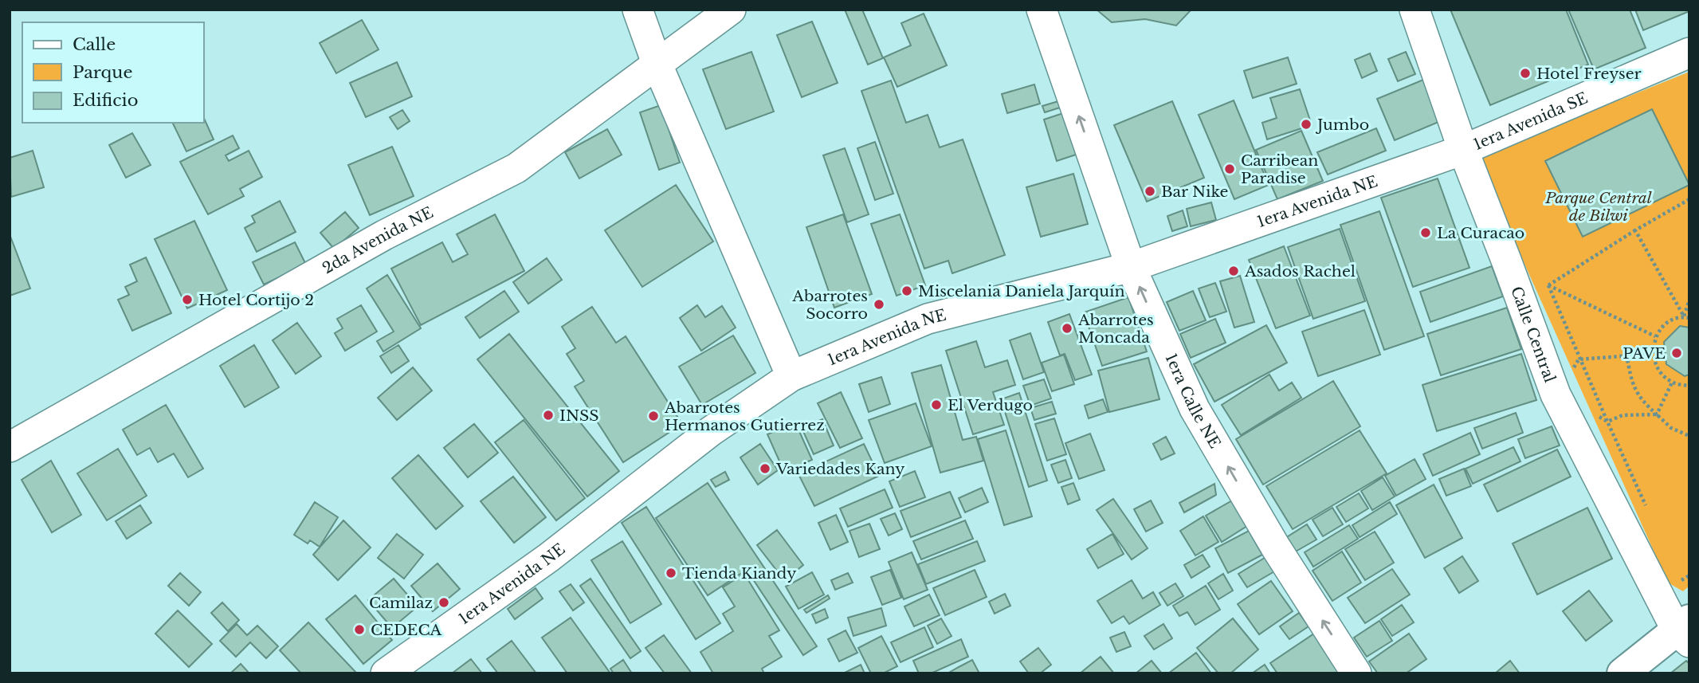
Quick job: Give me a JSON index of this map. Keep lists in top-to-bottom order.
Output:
{
  "streets": {
    "street": [
      "1era Avenida SE",
      "1era Avenida NE",
      "2da Avenida NE",
      "Calle Central",
      "1era Calle NE"
    ]
  },
  "crossings": [
    ["1era Avenida SE", "1era Avenida NE"],
    ["1era Avenida SE", "Calle Central"],
    ["1era Avenida NE", "Calle Central"],
    ["1era Avenida NE", "1era Calle NE"]
  ],
  "one_way": ["1era Calle NE"],
  "parks": ["Parque Central de Bilwi"],
  "places": [
    "Hotel Freyser",
    "Jumbo",
    "Carribean Paradise",
    "Bar Nike",
    "La Curacao",
    "Asados Rachel",
    "Miscelania Daniela Jarquín",
    "Hotel Cortijo 2",
    "Abarrotes Socorro",
    "Abarrotes Moncada",
    "PAVE",
    "El Verdugo",
    "INSS",
    "Abarrotes Hermanos Gutierrez",
    "Variedades Kany",
    "Tienda Kiandy",
    "Camilaz",
    "CEDECA"
  ],
  "legend": ["Calle", "Parque", "Edificio"]
}
